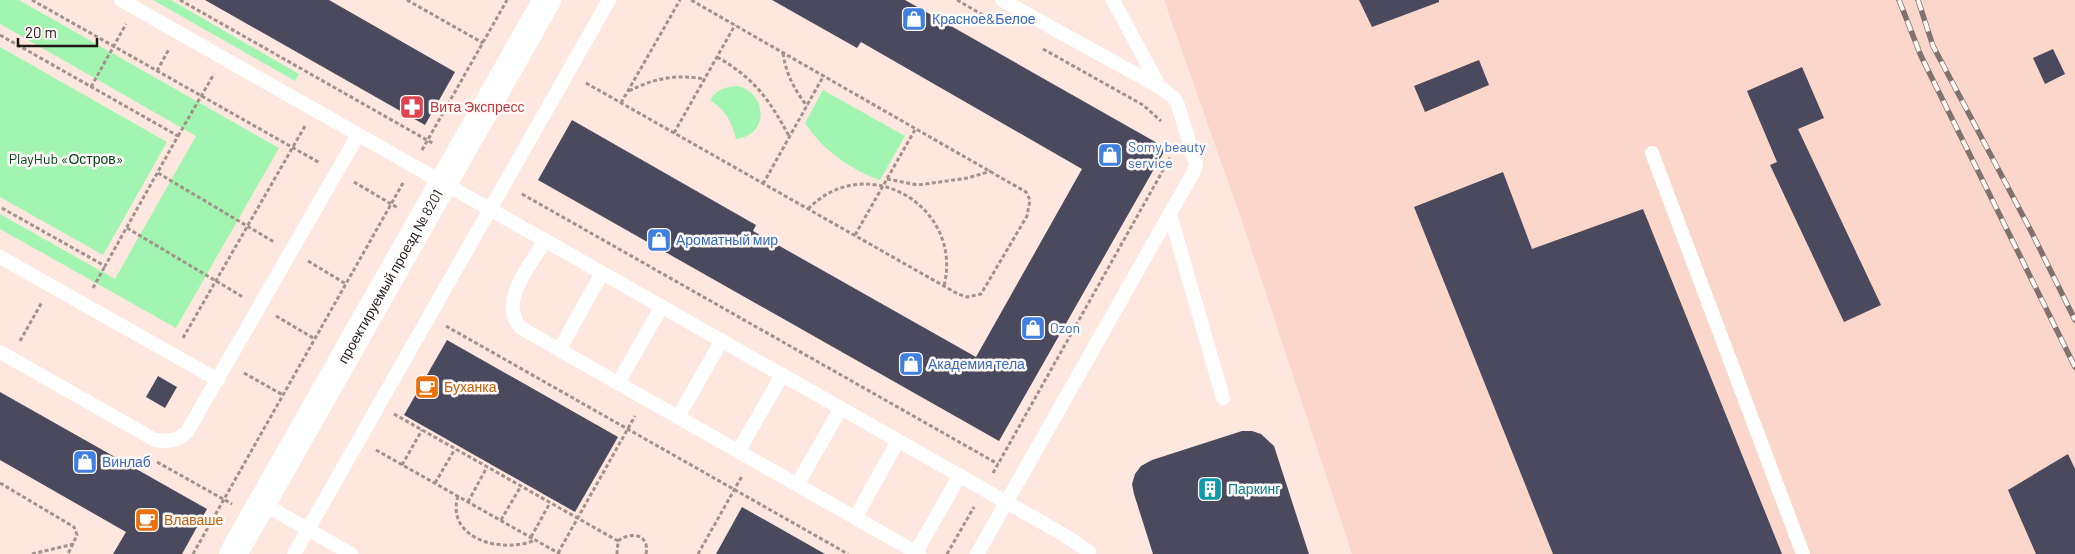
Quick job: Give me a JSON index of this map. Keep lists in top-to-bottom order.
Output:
{
  "streets": {
    "street": ["проектируемый проезд № 8201"]
  },
  "parks": ["PlayHub «Остров»"],
  "places": {
    "shop": [
      "Красное&Белое",
      "Somy beauty service",
      "Ароматный мир",
      "Ozon",
      "Академия тела",
      "Винлаб"
    ],
    "pharmacy": ["Вита Экспресс"],
    "cafe": ["Буханка", "Влаваше"],
    "building": ["Паркинг"]
  },
  "scale_bar": "20 m"
}
